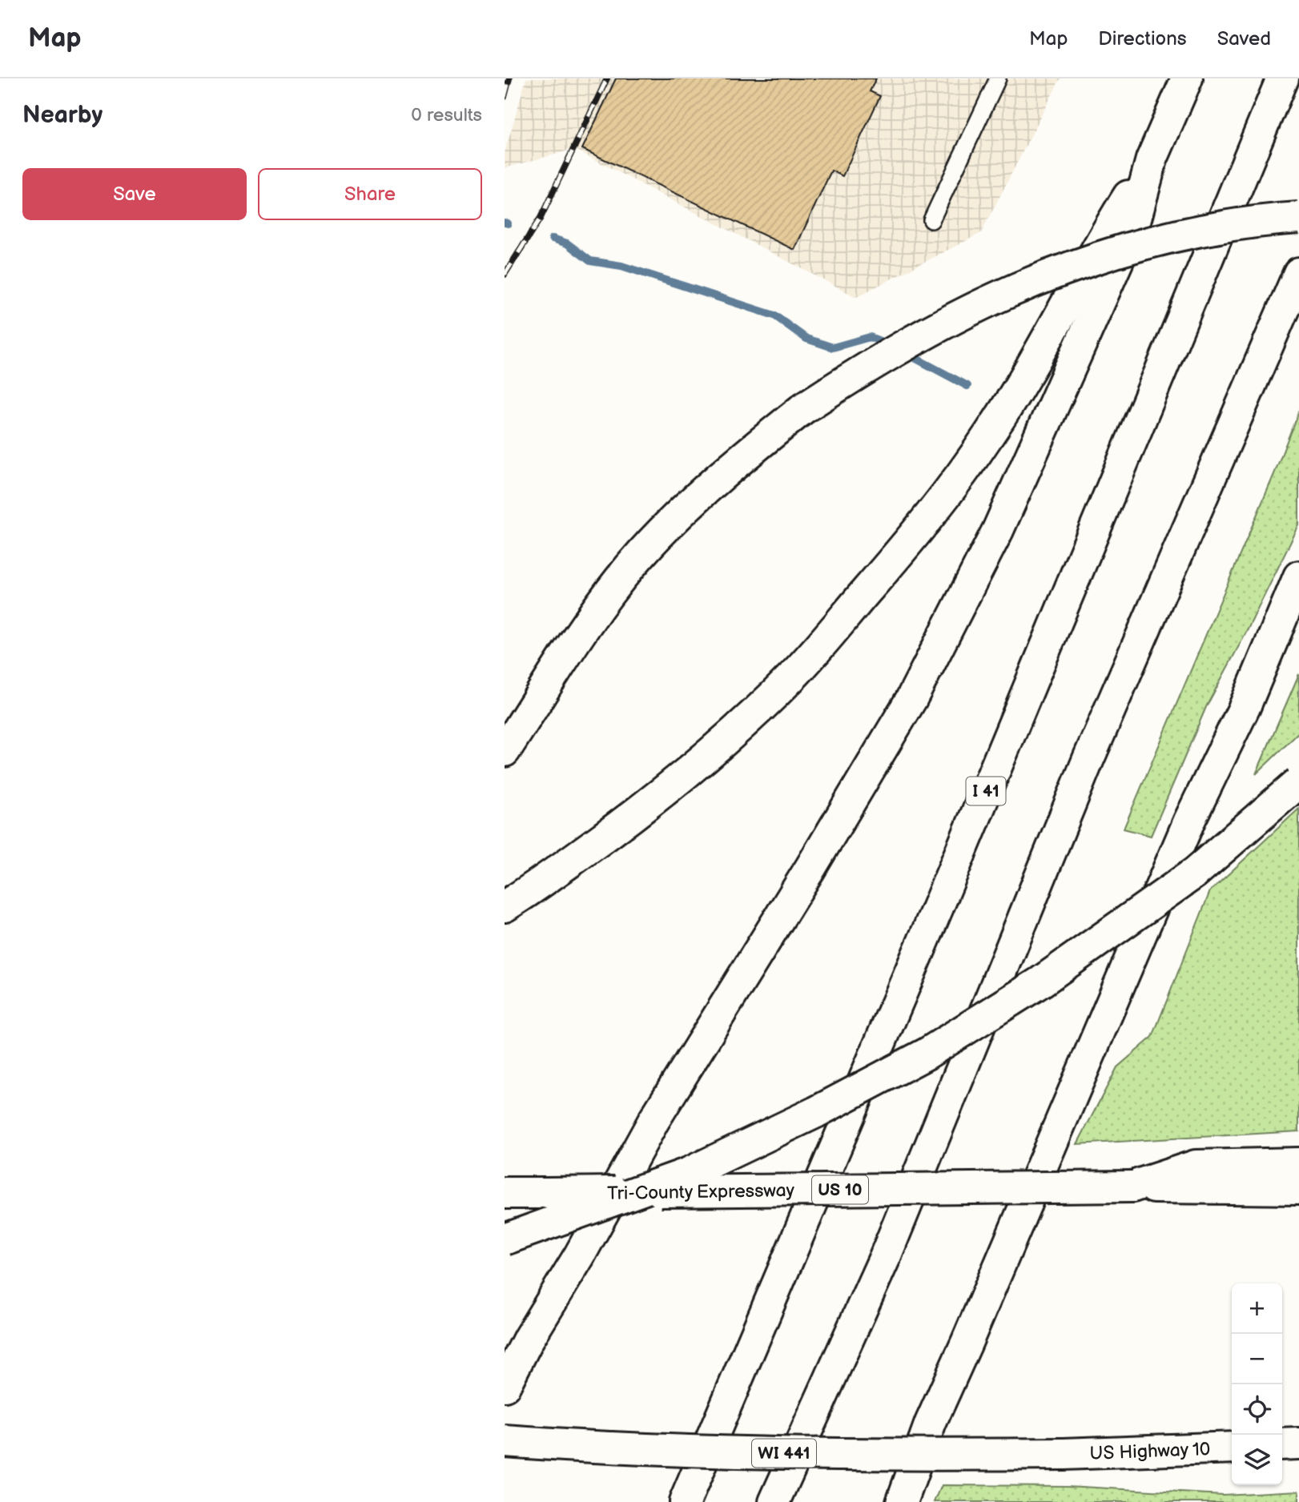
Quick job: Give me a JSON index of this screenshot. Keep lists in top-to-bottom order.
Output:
{
  "streets": {
    "highway": [
      "I 41",
      "US 10",
      "Tri-County Expressway",
      "US Highway 10",
      "WI 441"
    ]
  },
  "crossings": [
    ["US 10", "Tri-County Expressway"]
  ],
  "page": {
    "header": "Map",
    "nav": ["Map", "Directions", "Saved"],
    "heading": ["Nearby", "0 results"],
    "buttons": ["Save", "Share"],
    "map_buttons": ["+", "−"]
  }
}
